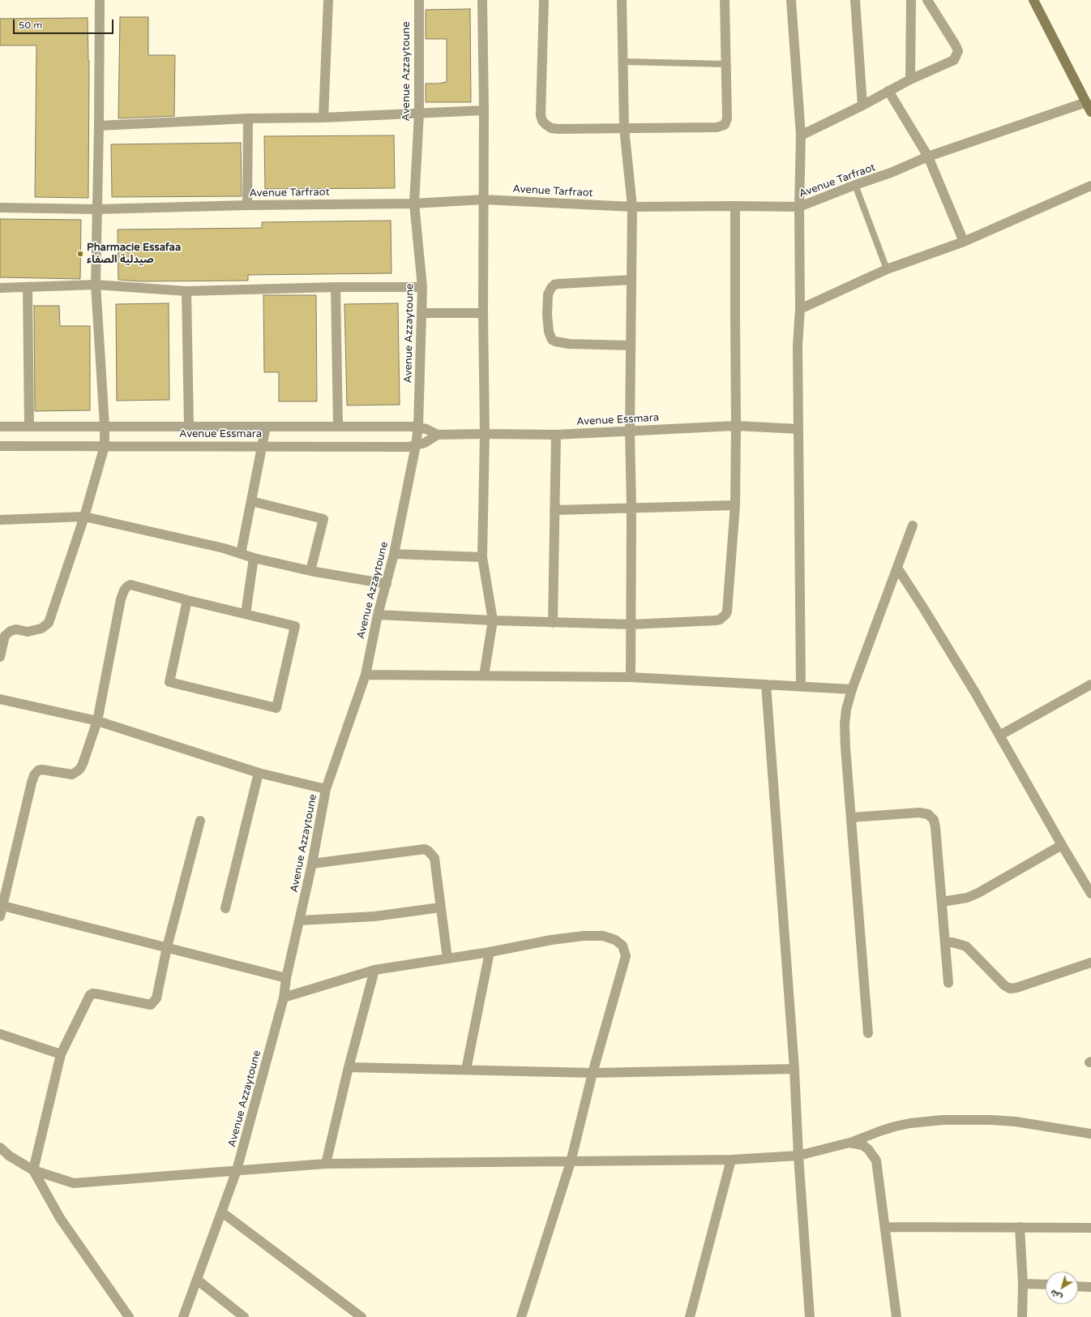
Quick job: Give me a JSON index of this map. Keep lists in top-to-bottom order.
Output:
{
  "streets": {
    "street": ["Avenue Azzaytoune", "Avenue Tarfraot", "Avenue Essmara"]
  },
  "crossings": [
    ["Avenue Azzaytoune", "Avenue Tarfraot"],
    ["Avenue Azzaytoune", "Avenue Essmara"]
  ],
  "places": ["Pharmacie Essafaa صيدلية الصفاء"],
  "scale_bar": "50 m",
  "north": "bottom left"
}
